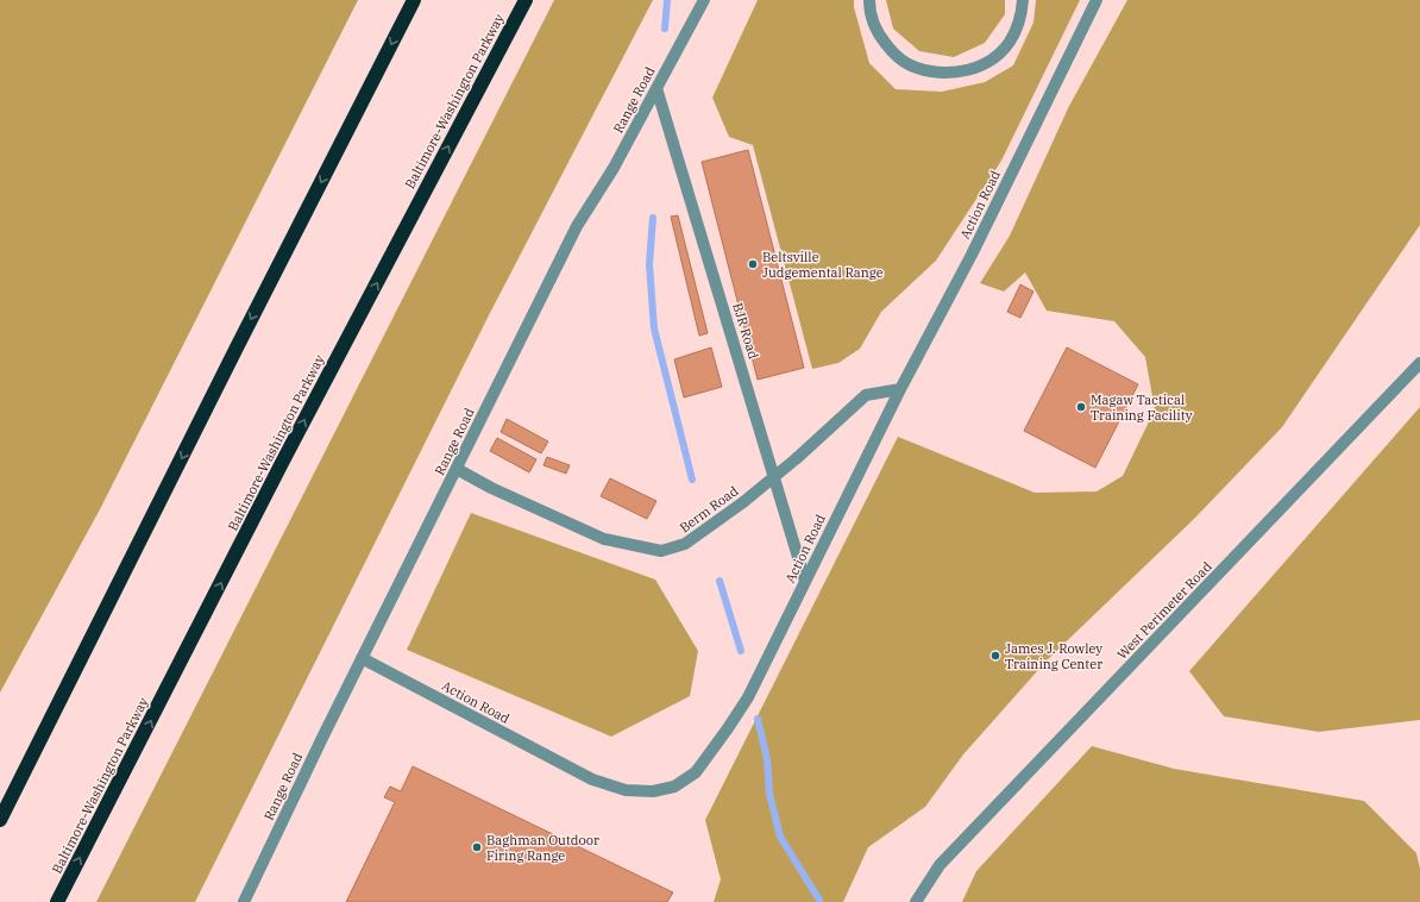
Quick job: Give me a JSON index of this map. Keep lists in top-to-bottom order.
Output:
{
  "streets": {
    "highway": ["Baltimore-Washington Parkway"],
    "lane": [
      "Range Road",
      "Action Road",
      "BJR Road",
      "Berm Road",
      "West Perimeter Road"
    ]
  },
  "crossings": [
    ["Range Road", "Action Road"],
    ["Range Road", "BJR Road"],
    ["Range Road", "Berm Road"],
    ["Action Road", "BJR Road"],
    ["Action Road", "Berm Road"]
  ],
  "places": [
    "Beltsville Judgemental Range",
    "Magaw Tactical Training Facility",
    "James J. Rowley Training Center",
    "Baghman Outdoor Firing Range"
  ]
}
